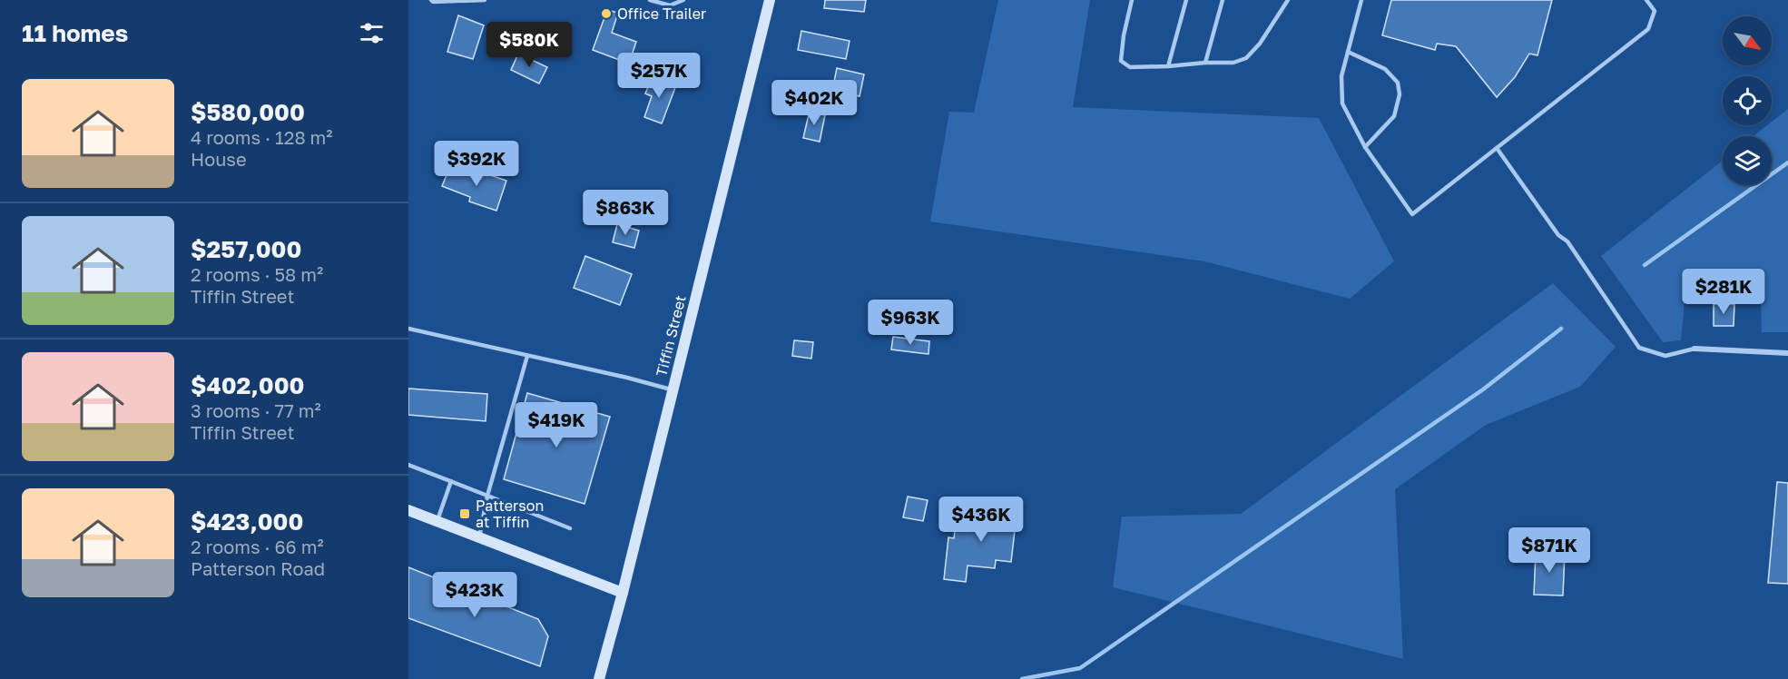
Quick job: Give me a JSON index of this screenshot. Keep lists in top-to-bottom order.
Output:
{
  "streets": {
    "street": ["Tiffin Street"]
  },
  "places": {
    "other": ["Office Trailer"],
    "transit": ["Patterson at Tiffin"]
  },
  "north": "bottom right",
  "page": {
    "heading": "11 homes",
    "price": [
      "$580K",
      "$257K",
      "$402K",
      "$392K",
      "$863K",
      "$281K",
      "$963K",
      "$419K",
      "$436K",
      "$871K",
      "$423K"
    ],
    "list": [
      {
        "name": "$580,000",
        "note": "4 rooms · 128 m² · House"
      },
      {
        "name": "$257,000",
        "note": "2 rooms · 58 m² · Tiffin Street"
      },
      {
        "name": "$402,000",
        "note": "3 rooms · 77 m² · Tiffin Street"
      },
      {
        "name": "$423,000",
        "note": "2 rooms · 66 m² · Patterson Road"
      }
    ]
  }
}
